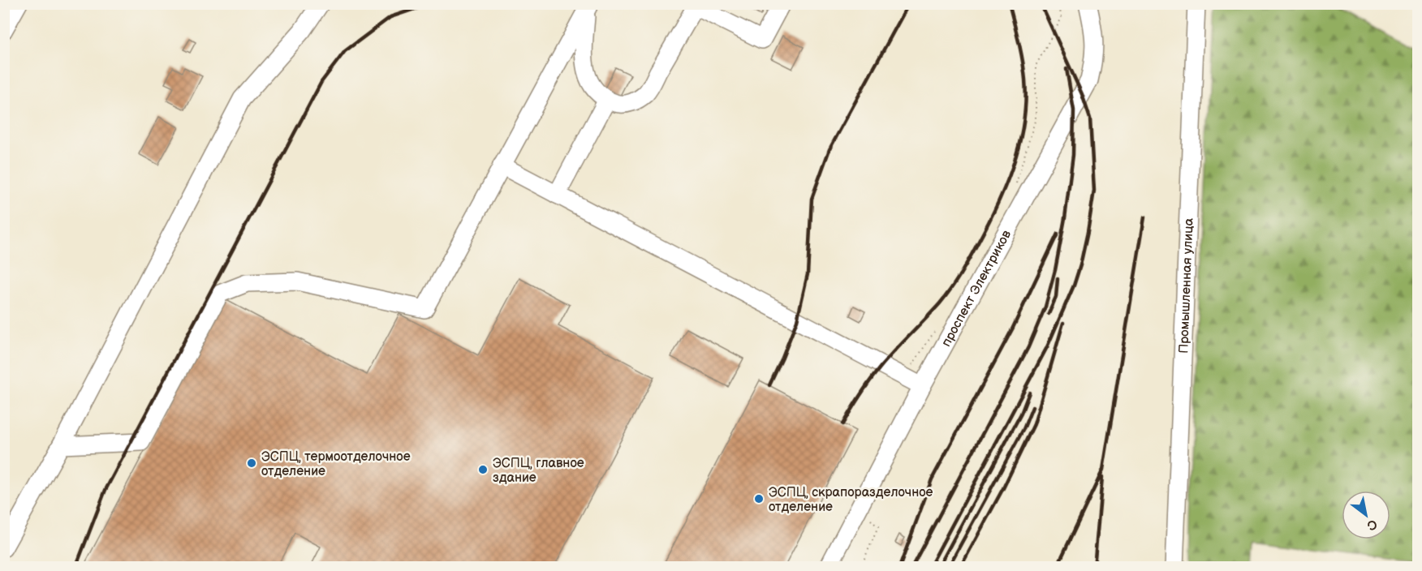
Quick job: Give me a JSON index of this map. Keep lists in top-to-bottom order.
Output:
{
  "streets": {
    "street": ["Промышленная улица", "проспект Электриков"]
  },
  "places": ["ЭСПЦ, термоотделочное отделение", "ЭСПЦ, главное здание", "ЭСПЦ, скрапоразделочное отделение"],
  "north": "bottom right"
}
